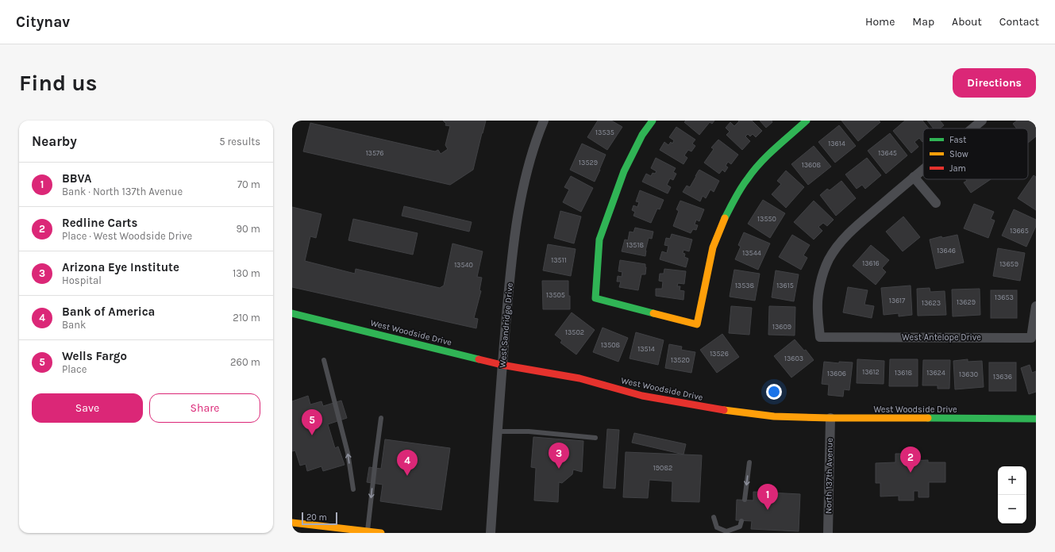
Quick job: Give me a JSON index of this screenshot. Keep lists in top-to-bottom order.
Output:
{
  "streets": {
    "street": [
      "West Sandridge Drive",
      "West Woodside Drive",
      "West Antelope Drive",
      "North 137th Avenue"
    ]
  },
  "crossings": [
    ["West Sandridge Drive", "West Woodside Drive"],
    ["West Woodside Drive", "North 137th Avenue"]
  ],
  "house_numbers": [
    "13535",
    "13614",
    "13576",
    "13645",
    "13529",
    "13608",
    "13550",
    "13665",
    "13518",
    "13646",
    "13544",
    "13511",
    "13616",
    "13659",
    "13540",
    "13538",
    "13615",
    "13505",
    "13653",
    "13617",
    "13629",
    "13623",
    "13609",
    "13502",
    "13508",
    "13514",
    "13526",
    "13603",
    "13520",
    "13612",
    "13618",
    "13624",
    "13606",
    "13630",
    "13636",
    "19082"
  ],
  "legend": ["Fast", "Slow", "Jam"],
  "scale_bar": "20 m",
  "page": {
    "header": "Citynav",
    "nav": [
      "Home",
      "Map",
      "About",
      "Contact"
    ],
    "buttons": [
      "Directions",
      ["Save", "Share"]
    ],
    "title": "Find us",
    "heading": ["Nearby", "5 results"],
    "list": [
      {
        "mark": "1",
        "name": "BBVA",
        "note": "Bank · North 137th Avenue",
        "value": "70 m"
      },
      {
        "mark": "2",
        "name": "Redline Carts",
        "note": "Place · West Woodside Drive",
        "value": "90 m"
      },
      {
        "mark": "3",
        "name": "Arizona Eye Institute",
        "note": "Hospital",
        "value": "130 m"
      },
      {
        "mark": "4",
        "name": "Bank of America",
        "note": "Bank",
        "value": "210 m"
      },
      {
        "mark": "5",
        "name": "Wells Fargo",
        "note": "Place",
        "value": "260 m"
      }
    ],
    "pins": [
      "5",
      "3",
      "2",
      "4",
      "1"
    ],
    "map_buttons": ["+", "−"],
    "scale": "20 m"
  }
}
